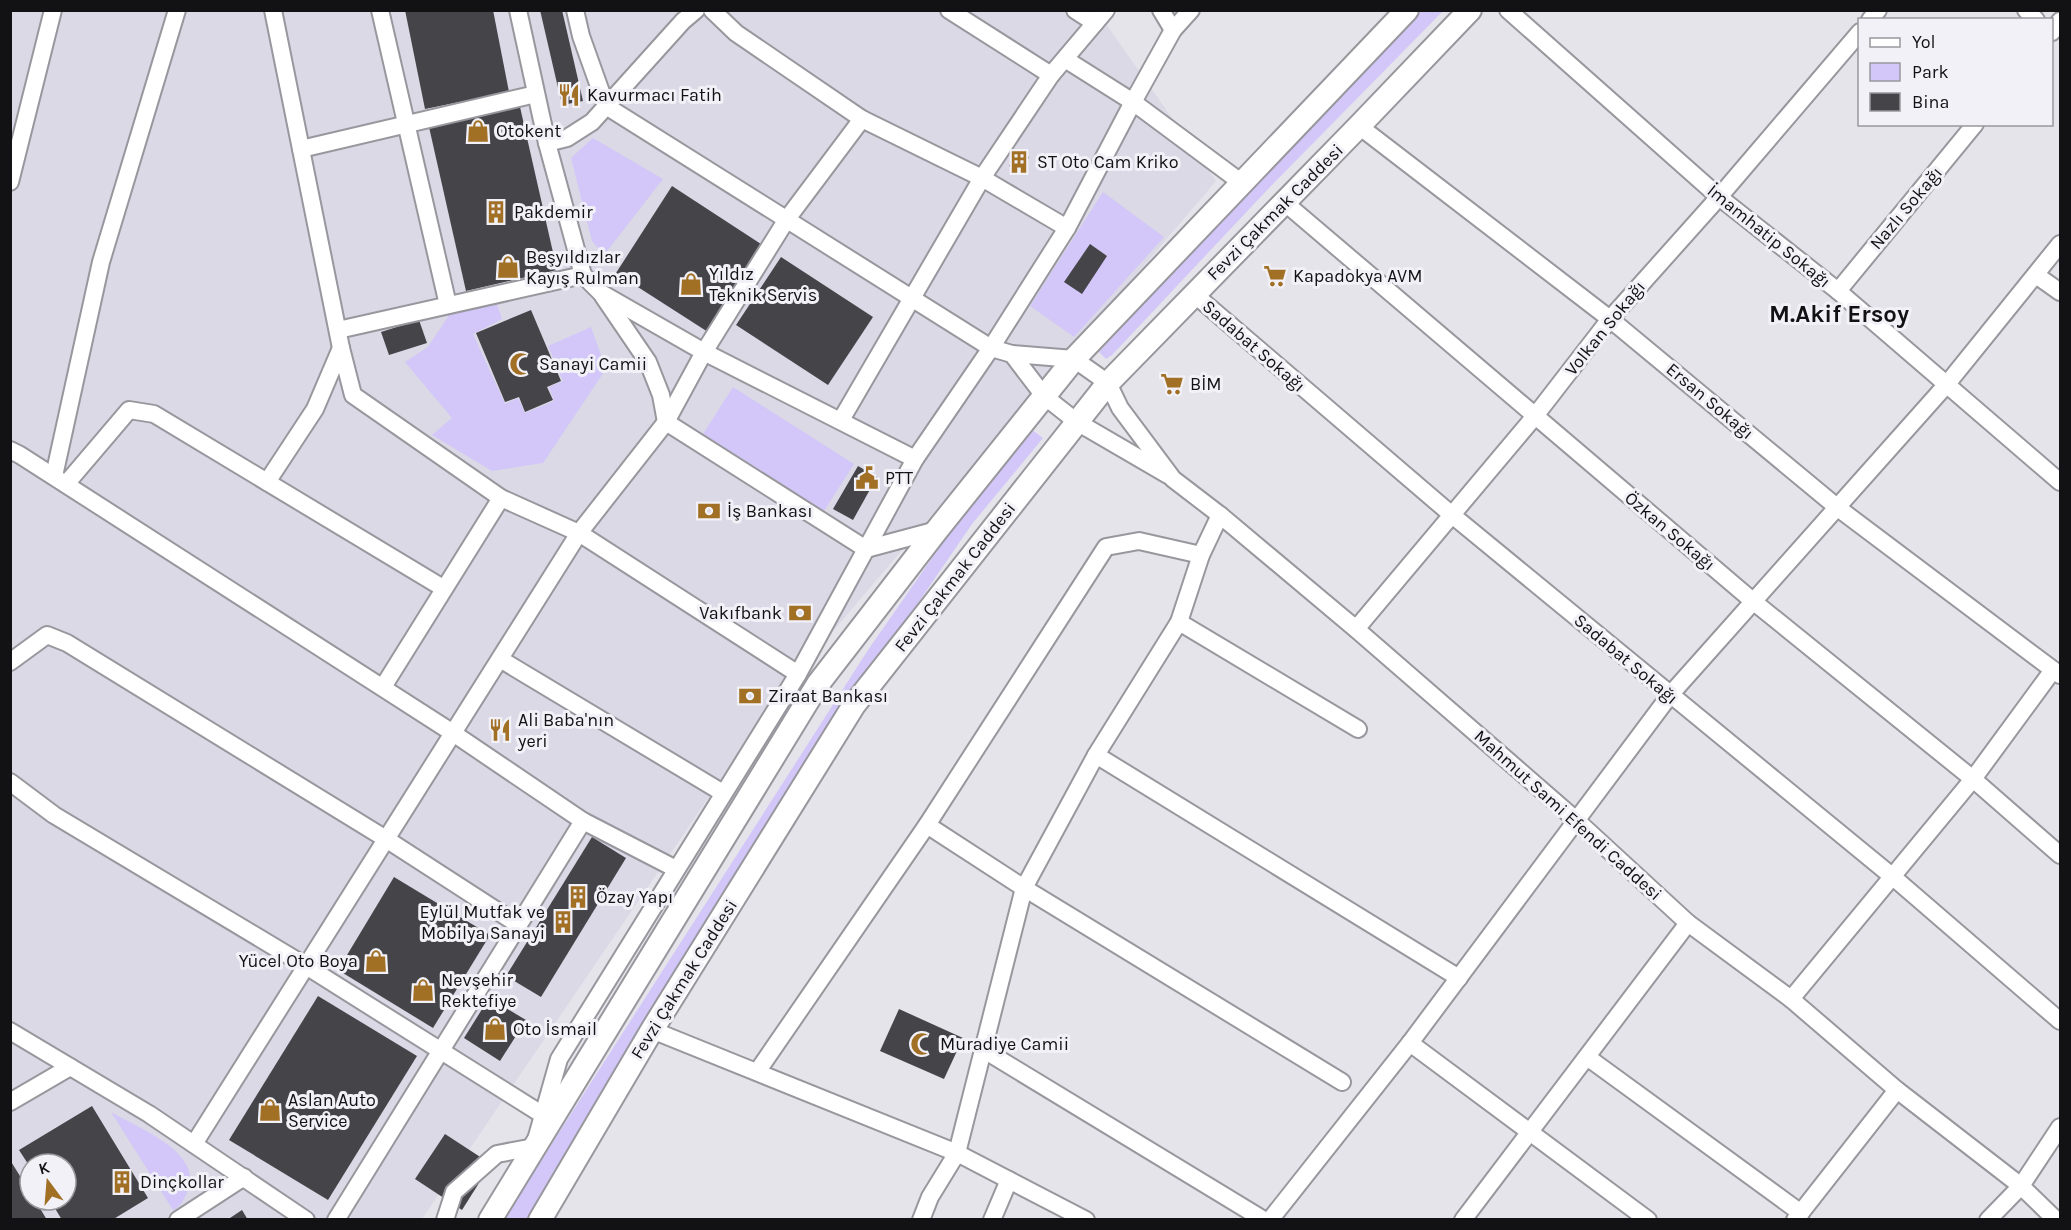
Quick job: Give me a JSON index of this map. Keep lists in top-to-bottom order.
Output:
{
  "streets": {
    "main road": ["Fevzi Çakmak Caddesi"],
    "street": [
      "Nazlı Sokağı",
      "İmamhatip Sokağı",
      "Volkan Sokağı",
      "Sadabat Sokağı",
      "Ersan Sokağı",
      "Özkan Sokağı",
      "Mahmut Sami Efendi Caddesi"
    ]
  },
  "crossings": [
    ["Nazlı Sokağı", "İmamhatip Sokağı"],
    ["Fevzi Çakmak Caddesi", "Sadabat Sokağı"],
    ["Fevzi Çakmak Caddesi", "Ersan Sokağı"],
    ["Fevzi Çakmak Caddesi", "Özkan Sokağı"],
    ["Fevzi Çakmak Caddesi", "Mahmut Sami Efendi Caddesi"],
    ["İmamhatip Sokağı", "Volkan Sokağı"],
    ["Volkan Sokağı", "Sadabat Sokağı"],
    ["Volkan Sokağı", "Ersan Sokağı"],
    ["Volkan Sokağı", "Özkan Sokağı"],
    ["Volkan Sokağı", "Mahmut Sami Efendi Caddesi"]
  ],
  "districts": ["M.Akif Ersoy"],
  "places": {
    "restaurant": ["Kavurmacı Fatih", "Ali Baba'nın yeri"],
    "shop": [
      "Otokent",
      "Beşyıldızlar Kayış Rulman",
      "Yıldız Teknik Servis",
      "Yücel Oto Boya",
      "Nevşehir Rektefiye",
      "Oto İsmail",
      "Aslan Auto Service"
    ],
    "building": [
      "ST Oto Cam Kriko",
      "Pakdemir",
      "Özay Yapı",
      "Eylül Mutfak ve Mobilya Sanayi",
      "Dinçkollar"
    ],
    "supermarket": ["Kapadokya AVM", "BİM"],
    "mosque": ["Sanayi Camii", "Muradiye Camii"],
    "public building": ["PTT"],
    "bank": ["İş Bankası", "Vakıfbank", "Ziraat Bankası"]
  },
  "legend": ["Yol", "Park", "Bina"],
  "north": "top"
}
